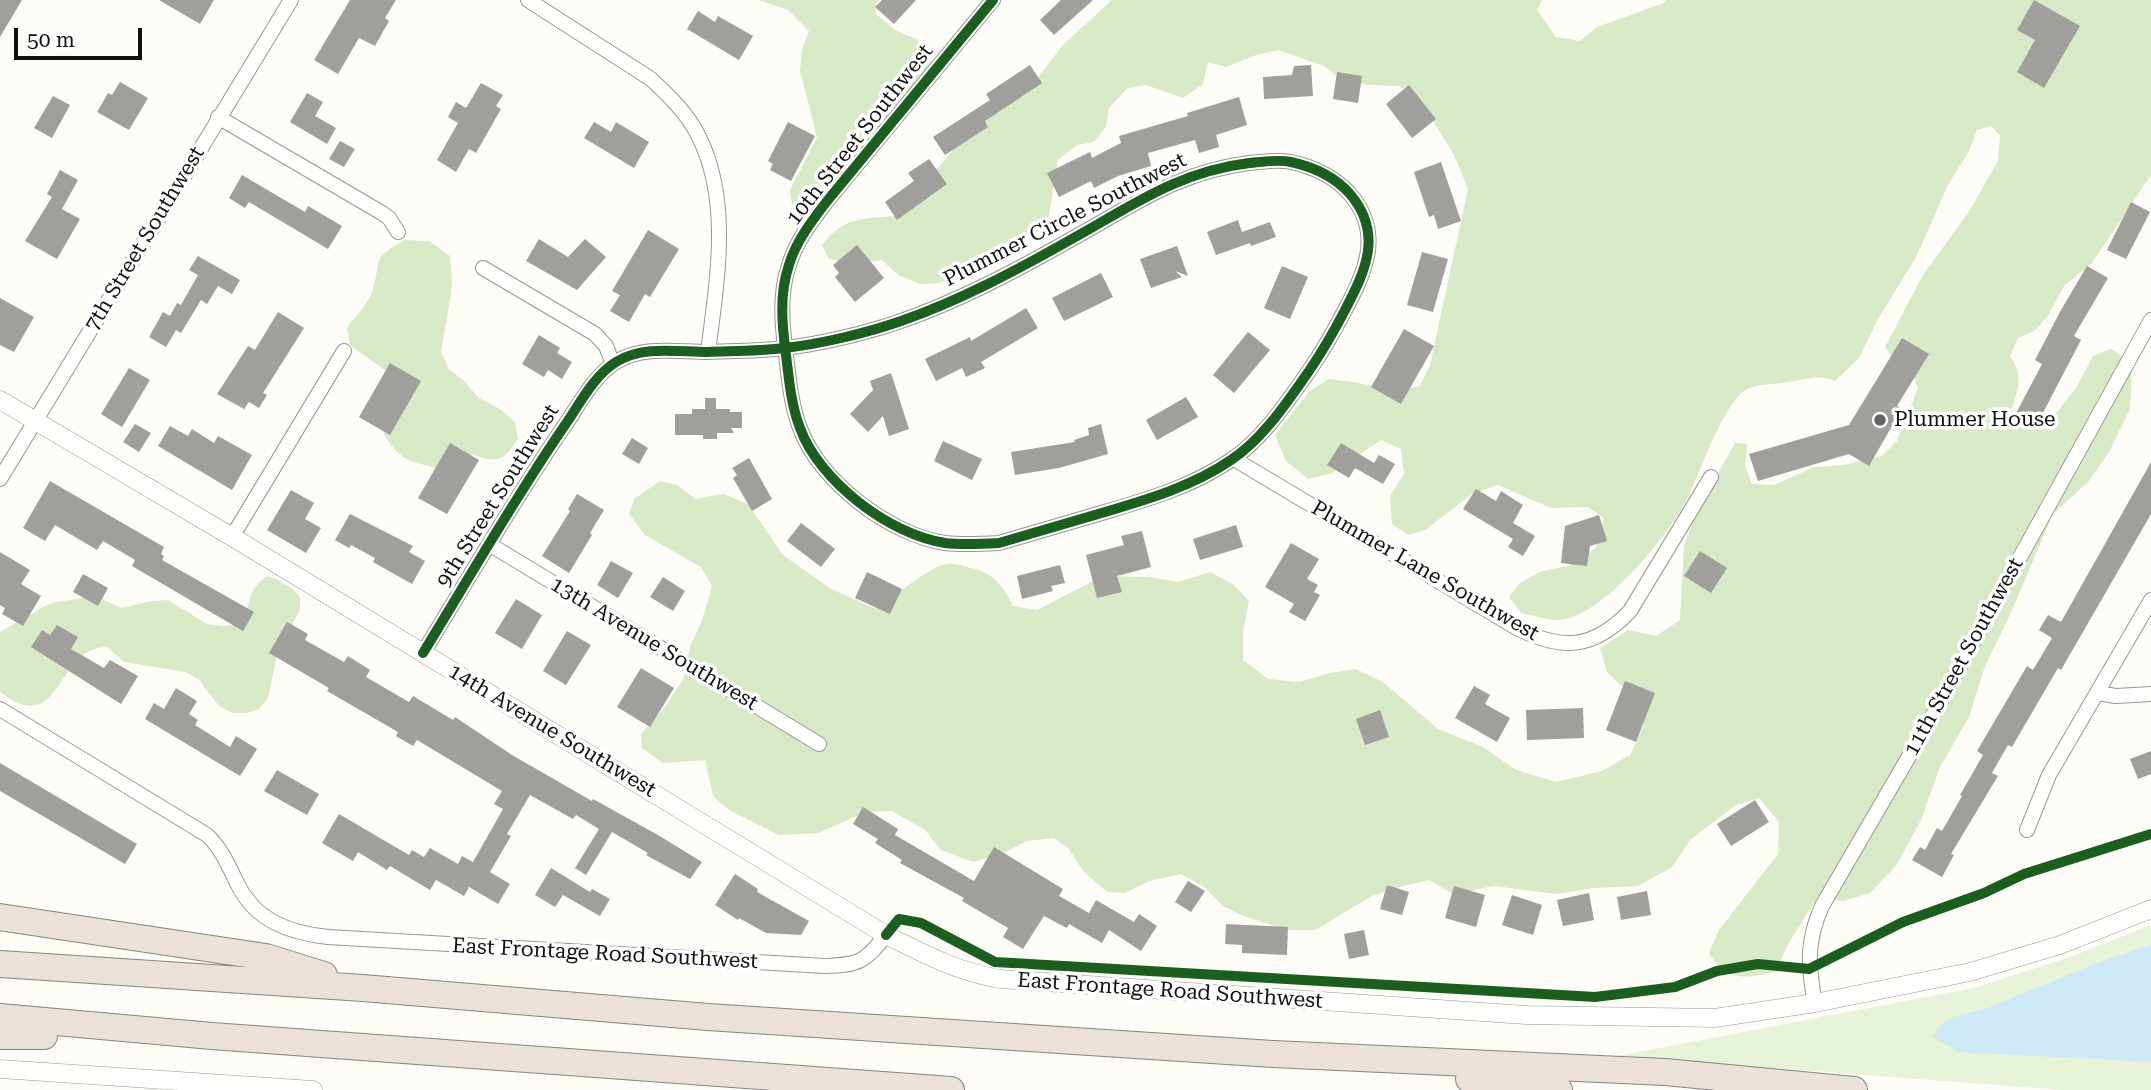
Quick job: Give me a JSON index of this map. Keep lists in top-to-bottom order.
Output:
{
  "streets": {
    "street": [
      "10th Street Southwest",
      "Plummer Circle Southwest",
      "7th Street Southwest",
      "9th Street Southwest",
      "Plummer Lane Southwest",
      "13th Avenue Southwest",
      "11th Street Southwest",
      "14th Avenue Southwest",
      "East Frontage Road Southwest"
    ]
  },
  "crossings": [
    ["10th Street Southwest", "Plummer Circle Southwest"],
    ["Plummer Circle Southwest", "9th Street Southwest"],
    ["Plummer Circle Southwest", "Plummer Lane Southwest"],
    ["7th Street Southwest", "14th Avenue Southwest"],
    ["9th Street Southwest", "13th Avenue Southwest"],
    ["9th Street Southwest", "14th Avenue Southwest"],
    ["11th Street Southwest", "East Frontage Road Southwest"],
    ["14th Avenue Southwest", "East Frontage Road Southwest"]
  ],
  "places": ["Plummer House"],
  "scale_bar": "50 m"
}
